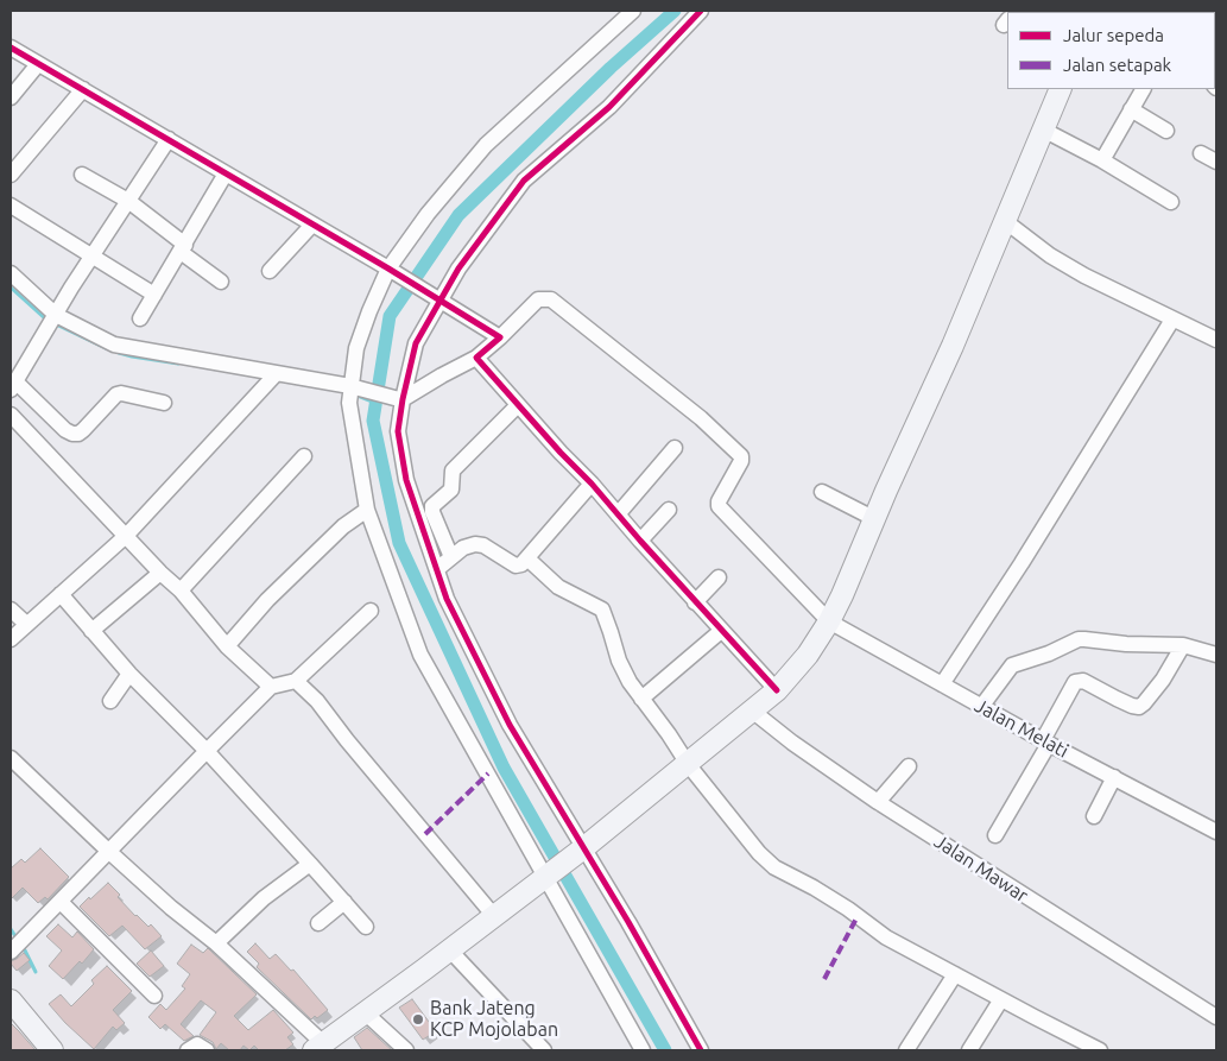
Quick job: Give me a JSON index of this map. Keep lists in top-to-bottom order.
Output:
{
  "streets": {
    "street": ["Jalan Melati", "Jalan Mawar"]
  },
  "places": ["Bank Jateng KCP Mojolaban"],
  "legend": ["Jalur sepeda", "Jalan setapak"]
}
